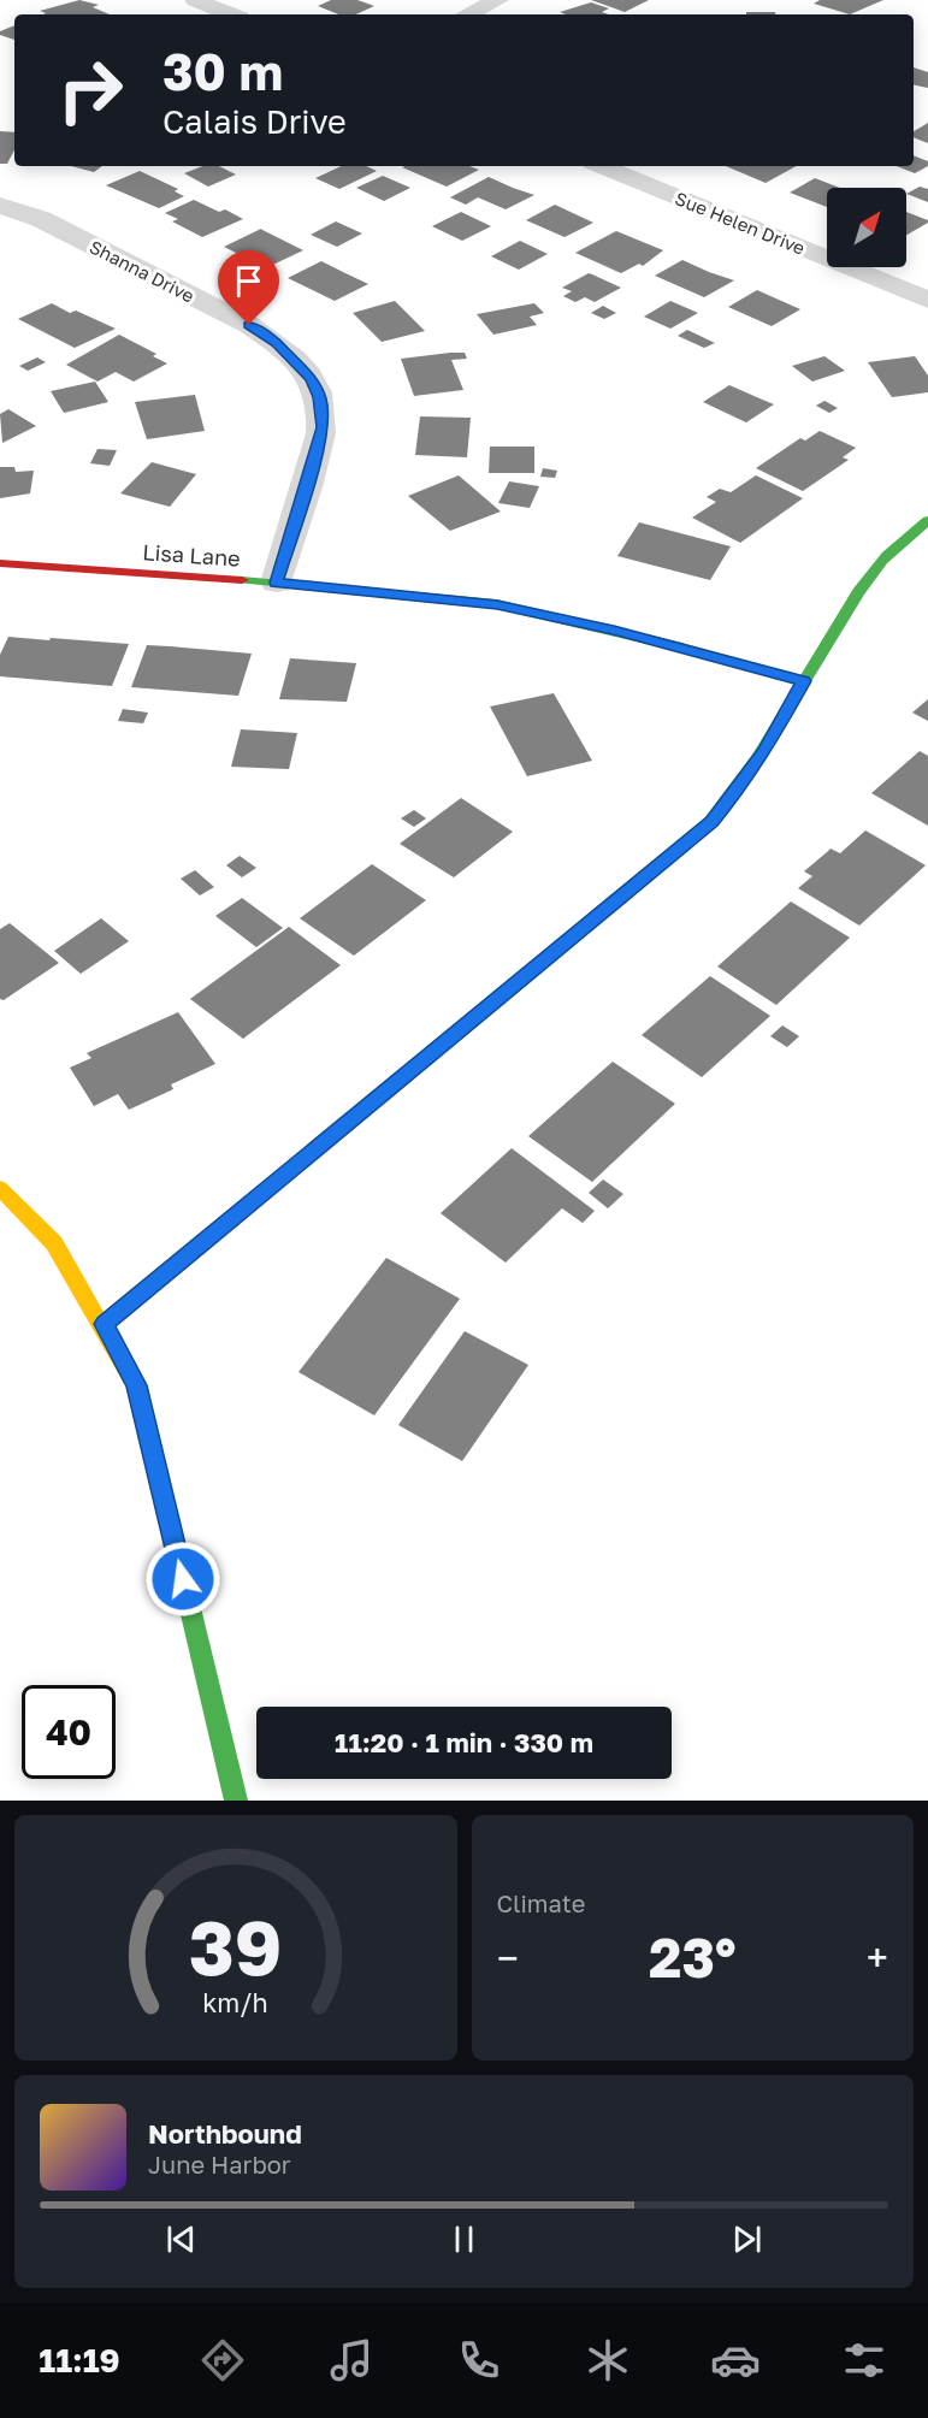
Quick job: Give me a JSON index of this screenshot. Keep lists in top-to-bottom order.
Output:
{
  "streets": {
    "street": ["Sue Helen Drive", "Shanna Drive", "Lisa Lane"]
  },
  "crossings": [
    ["Shanna Drive", "Lisa Lane"]
  ],
  "north": "top right",
  "page": {
    "turn": ["30 m", "Calais Drive"],
    "limit": "40",
    "trip": "11:20 · 1 min · 330 m",
    "tile": "Climate",
    "heat": ["−", "23°", "+"],
    "song": ["Northbound", "June Harbor"],
    "tabs": "11:19",
    "gauge": ["39", "km/h"]
  }
}
